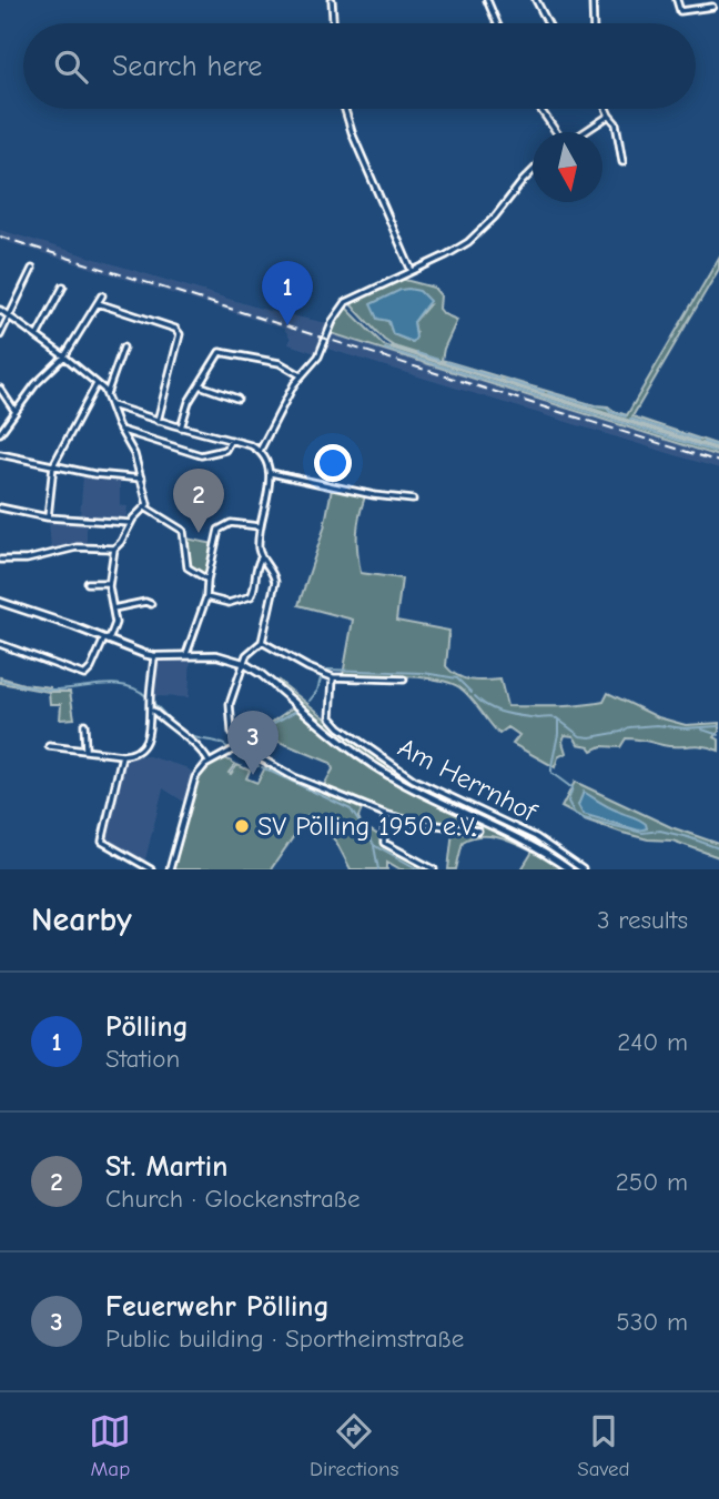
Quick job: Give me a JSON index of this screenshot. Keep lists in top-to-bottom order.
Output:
{
  "streets": {
    "street": ["Am Herrnhof"]
  },
  "places": ["SV Pölling 1950 e.V."],
  "north": "bottom",
  "page": {
    "search": "Search here",
    "pins": ["1", "2", "3"],
    "heading": ["Nearby", "3 results"],
    "list": [
      {
        "mark": "1",
        "name": "Pölling",
        "note": "Station",
        "value": "240 m"
      },
      {
        "mark": "2",
        "name": "St. Martin",
        "note": "Church · Glockenstraße",
        "value": "250 m"
      },
      {
        "mark": "3",
        "name": "Feuerwehr Pölling",
        "note": "Public building · Sportheimstraße",
        "value": "530 m"
      }
    ],
    "nav": ["Map", "Directions", "Saved"]
  }
}
